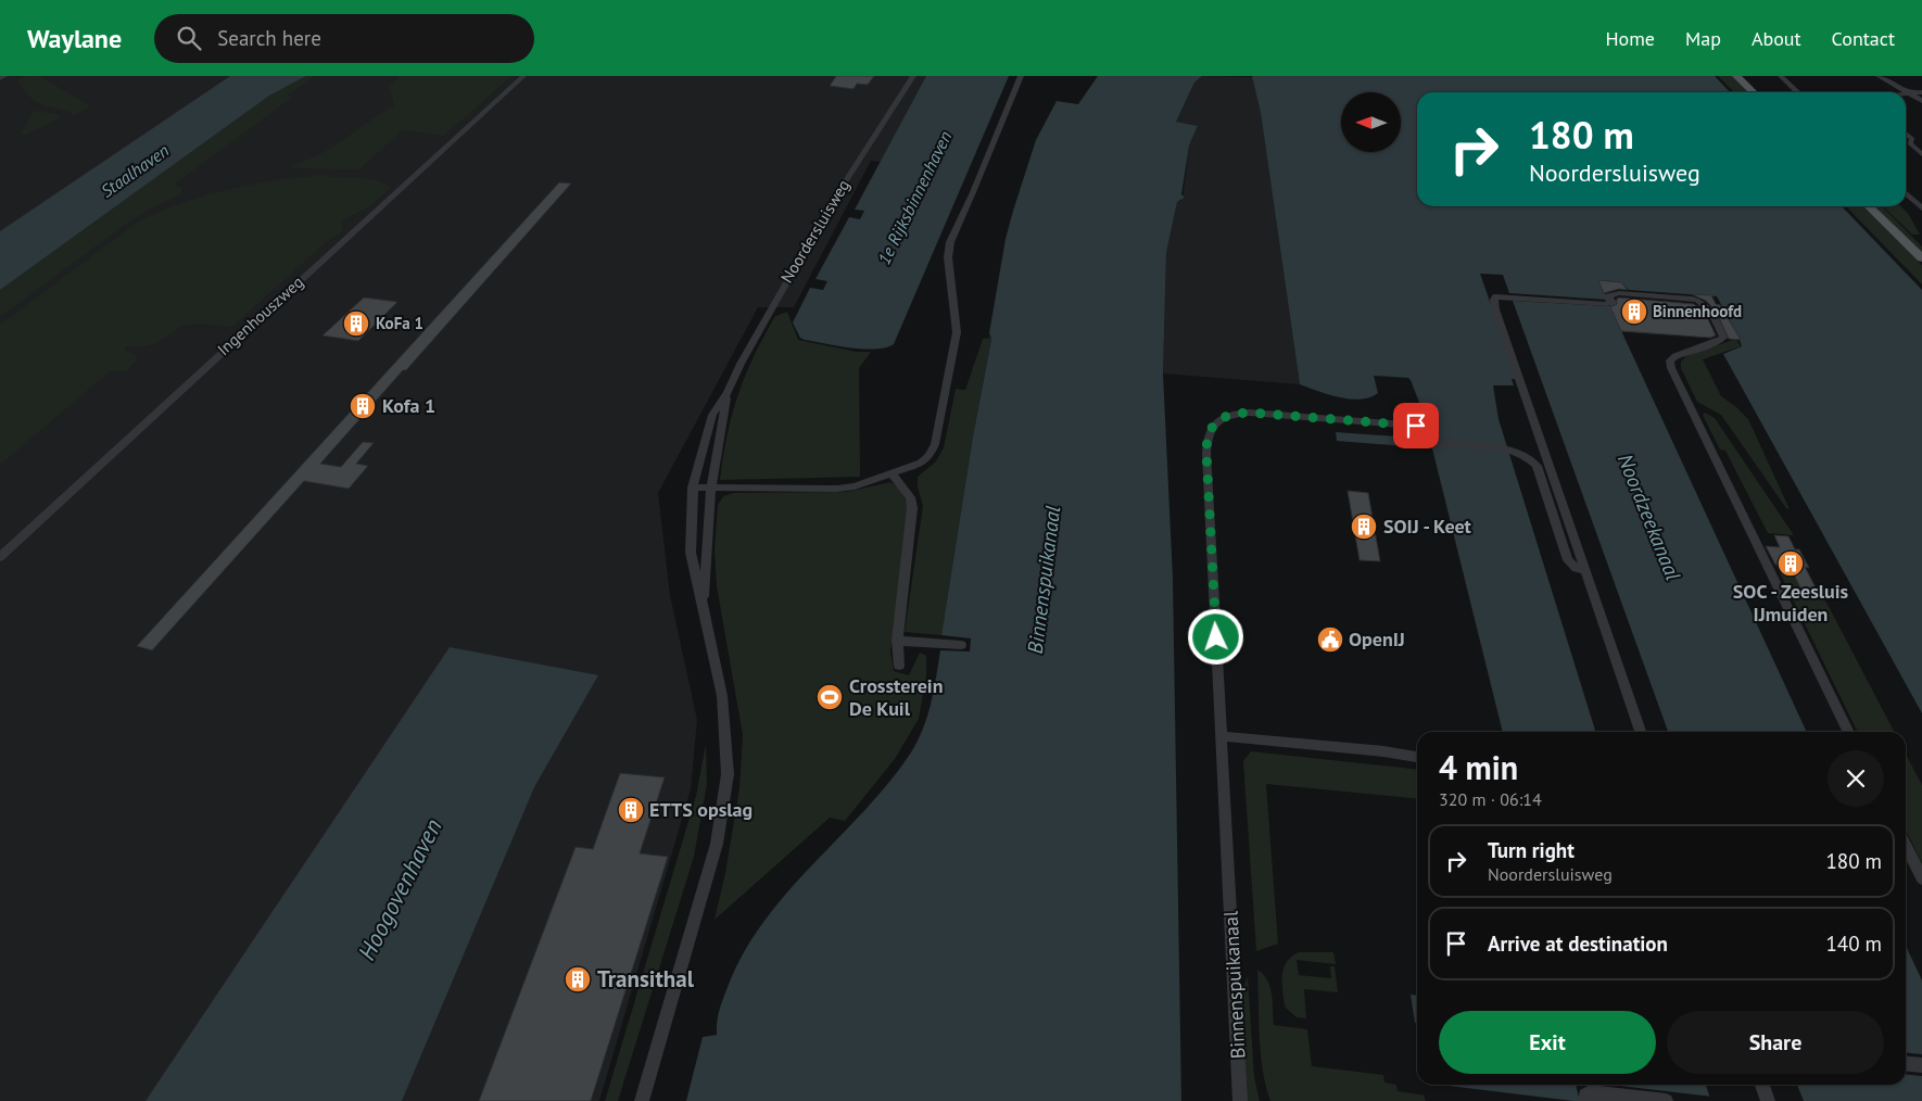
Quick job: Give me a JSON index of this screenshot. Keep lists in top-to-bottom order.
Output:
{
  "streets": {
    "street": ["Noordersluisweg", "Ingenhouszweg", "Binnenspuikanaal"]
  },
  "water": [
    "Staalhaven",
    "1e Rijksbinnenhaven",
    "Noordzeekanaal",
    "Binnenspuikanaal",
    "Hoogovenhaven"
  ],
  "places": {
    "building": [
      "Binnenhoofd",
      "KoFa 1",
      "Kofa 1",
      "SOIJ - Keet",
      "SOC - Zeesluis IJmuiden",
      "ETTS opslag",
      "Transithal"
    ],
    "public building": ["OpenIJ"],
    "sports": ["Crossterein De Kuil"]
  },
  "north": "left",
  "page": {
    "header": "Waylane",
    "search": "Search here",
    "nav": [
      "Home",
      "Map",
      "About",
      "Contact"
    ],
    "turn": ["180 m", "Noordersluisweg"],
    "heading": ["4 min", "320 m · 06:14"],
    "list": [
      {
        "name": "Turn right",
        "note": "Noordersluisweg",
        "value": "180 m"
      },
      {
        "name": "Arrive at destination",
        "value": "140 m"
      }
    ],
    "buttons": ["Exit", "Share"]
  }
}
